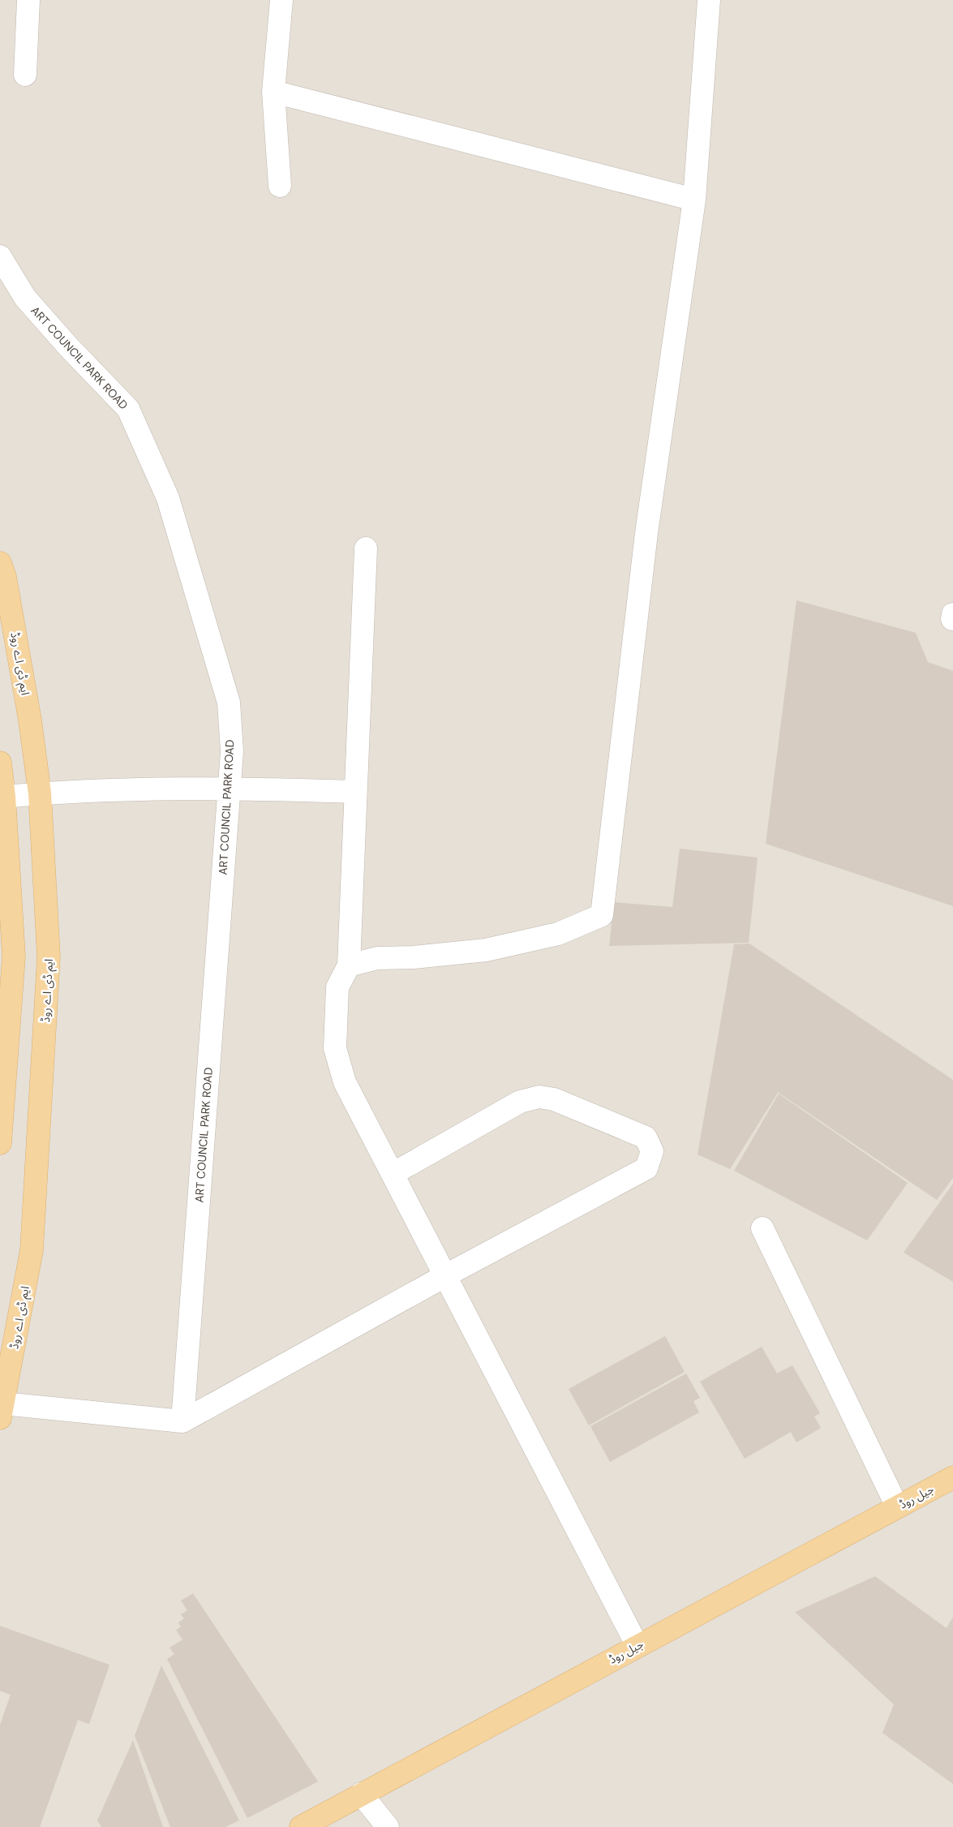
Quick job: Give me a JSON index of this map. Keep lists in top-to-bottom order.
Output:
{
  "streets": {
    "main road": ["ایم ڈی اے روڈ", "جیل روڈ"],
    "street": ["ART COUNCIL PARK ROAD"]
  }
}
